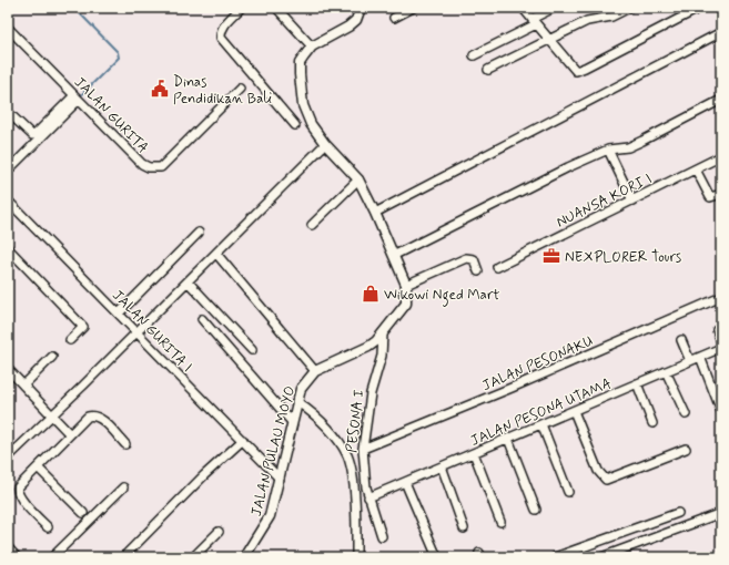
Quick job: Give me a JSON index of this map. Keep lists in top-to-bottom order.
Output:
{
  "streets": {
    "street": [
      "JALAN GURITA",
      "NUANSA KORI I",
      "JALAN GURITA I",
      "JALAN PESONAKU",
      "JALAN PESONA UTAMA",
      "PESONA I",
      "JALAN PULAU MOYO"
    ]
  },
  "crossings": [
    ["JALAN GURITA I", "JALAN PULAU MOYO"],
    ["JALAN PESONAKU", "PESONA I"],
    ["JALAN PESONA UTAMA", "PESONA I"],
    ["PESONA I", "JALAN PULAU MOYO"]
  ],
  "places": {
    "public building": ["Dinas Pendidikan Bali"],
    "office": ["NEXPLORER Tours"],
    "shop": ["Wikowi Nged Mart"]
  }
}
